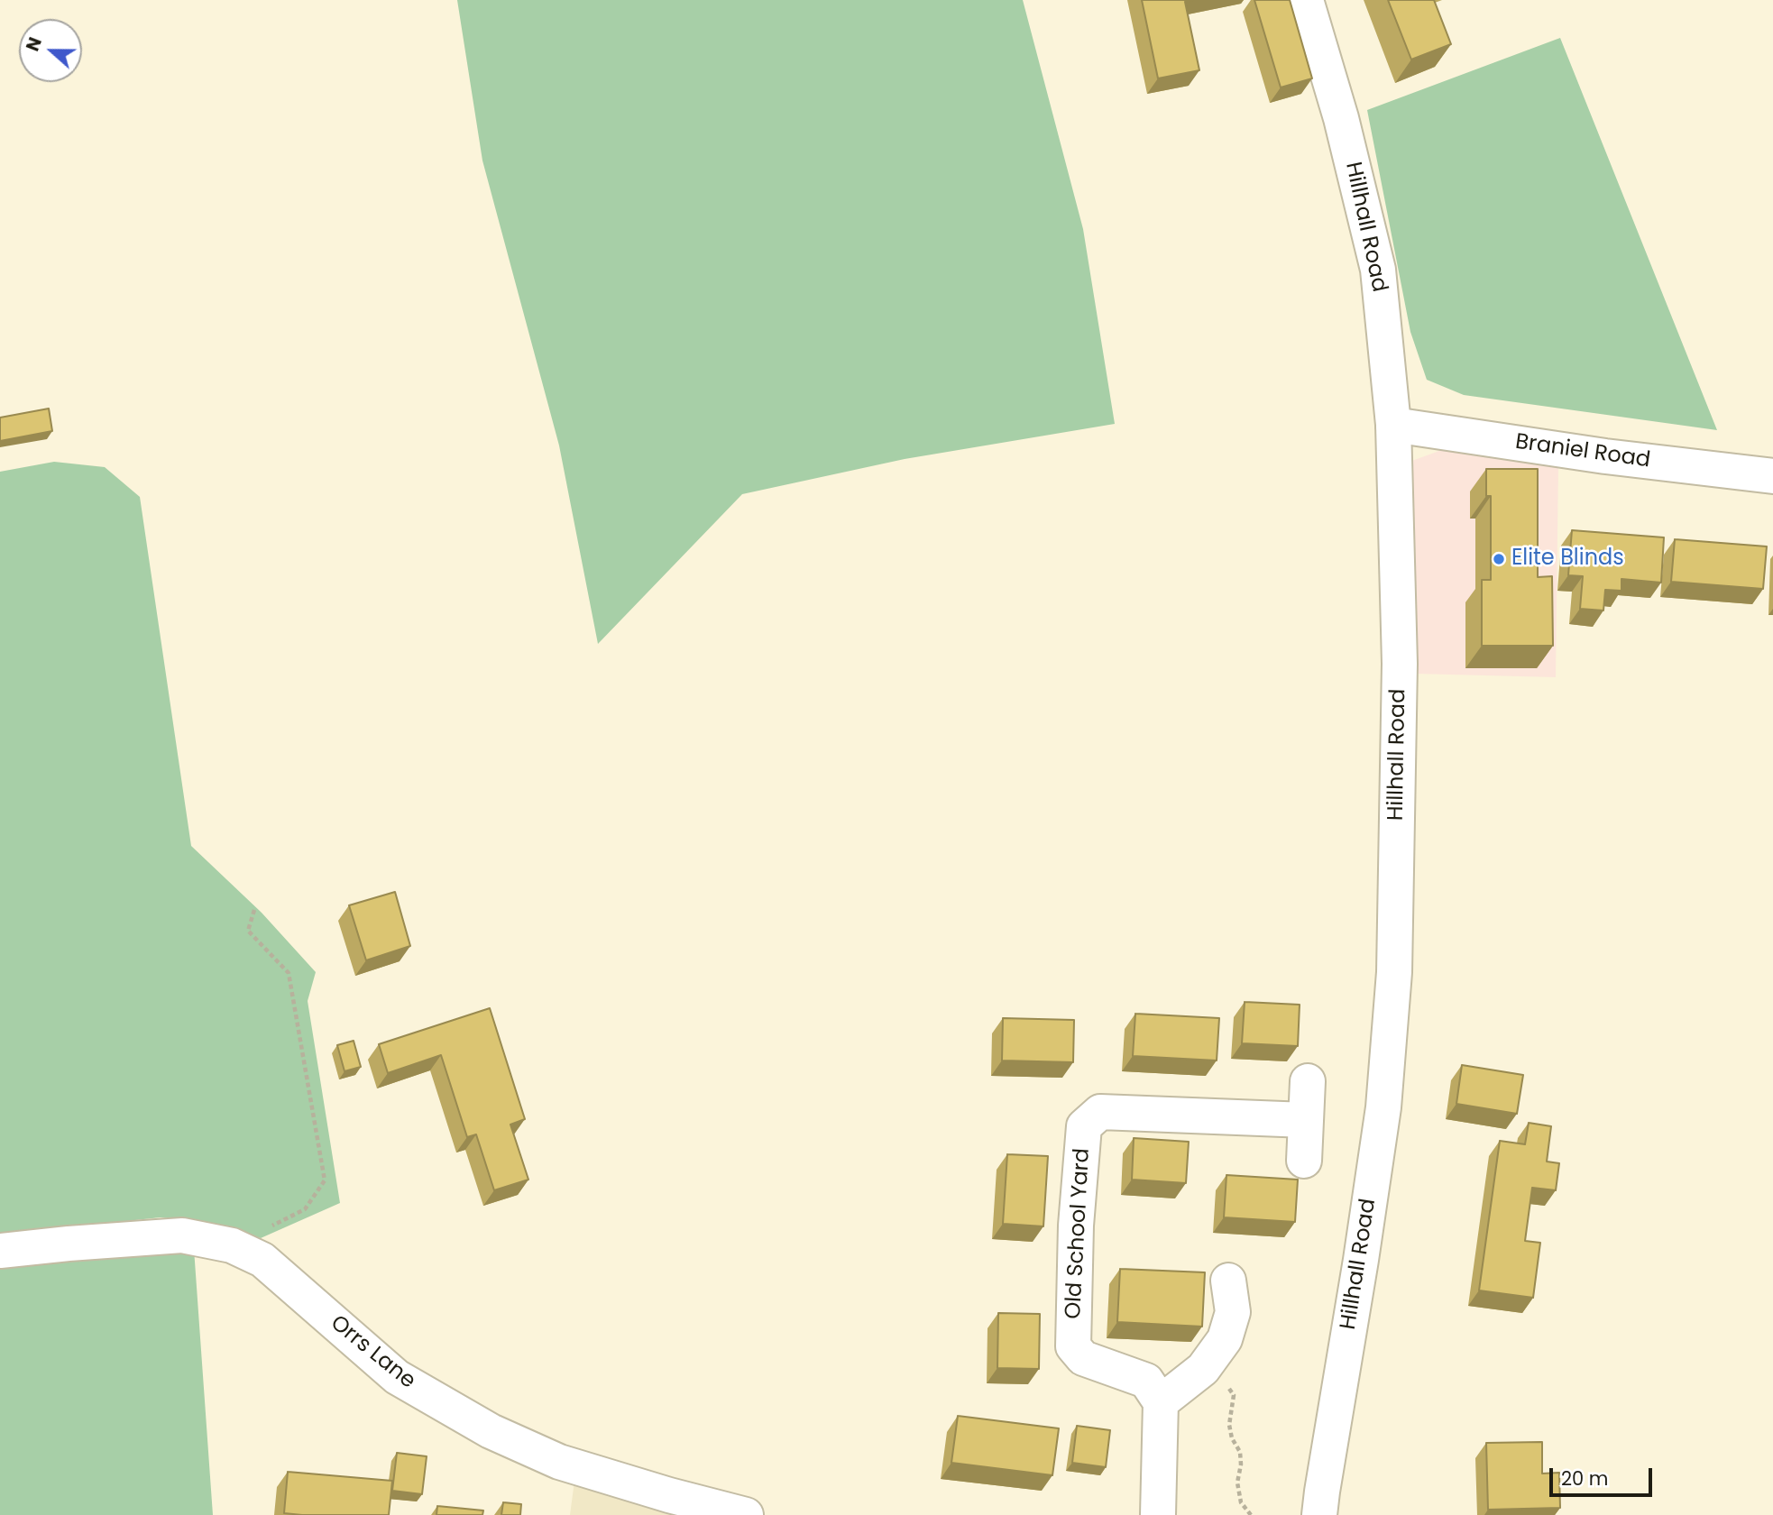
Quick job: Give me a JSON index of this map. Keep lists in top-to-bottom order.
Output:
{
  "streets": {
    "street": [
      "Hillhall Road",
      "Braniel Road",
      "Old School Yard",
      "Orrs Lane"
    ]
  },
  "crossings": [
    ["Hillhall Road", "Braniel Road"]
  ],
  "places": ["Elite Blinds"],
  "scale_bar": "20 m",
  "north": "left"
}
